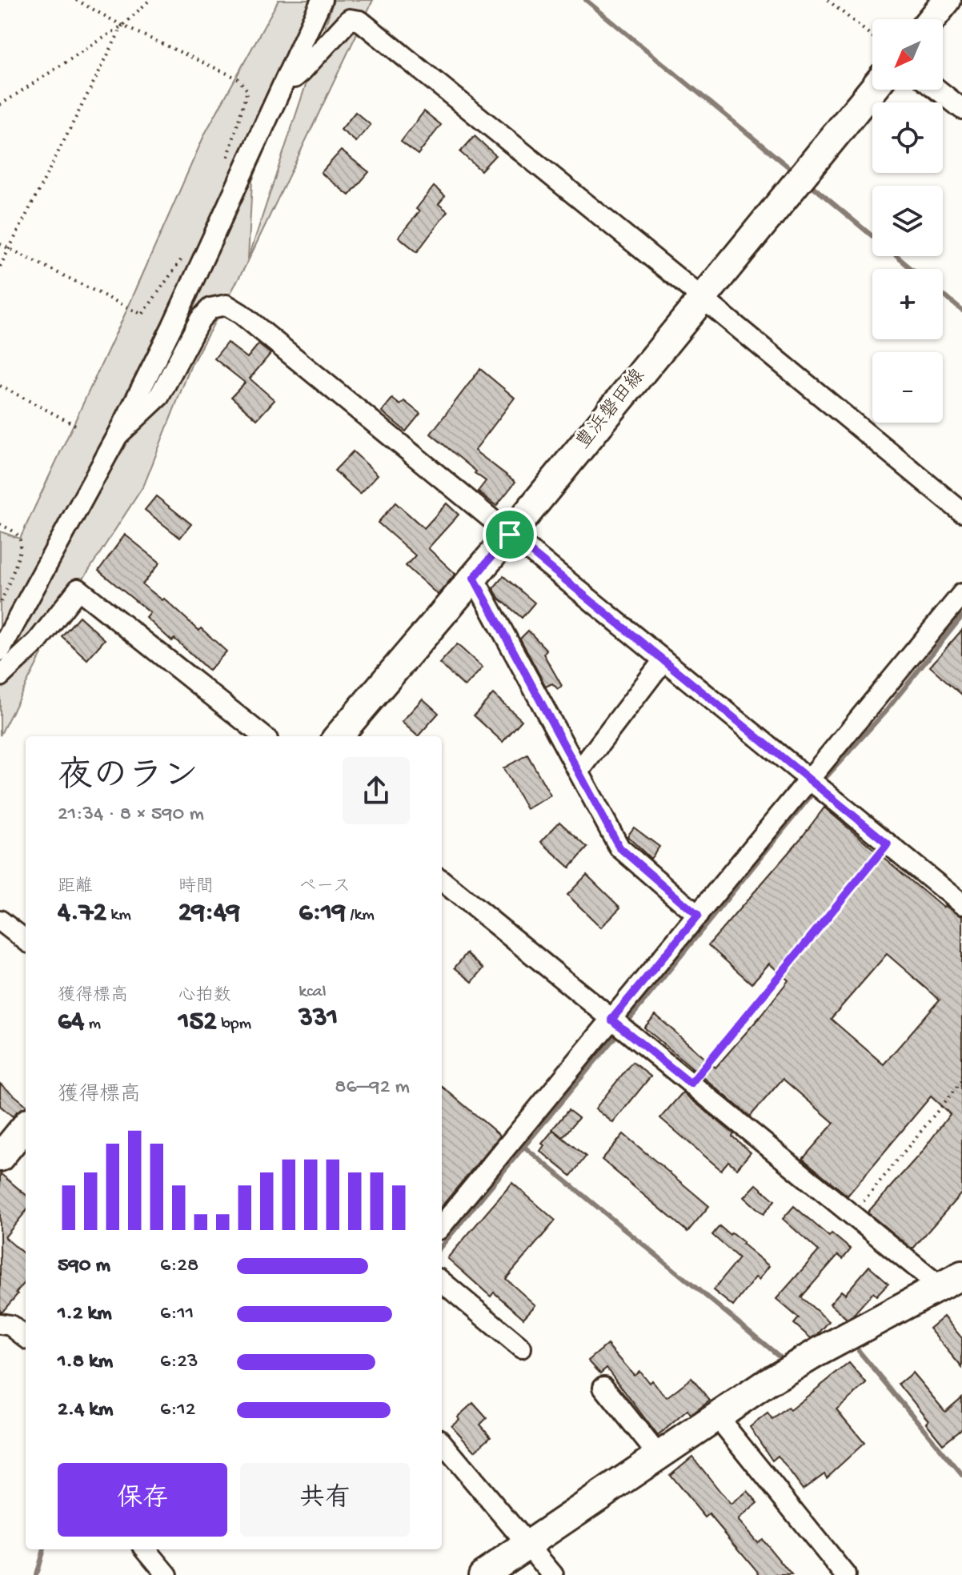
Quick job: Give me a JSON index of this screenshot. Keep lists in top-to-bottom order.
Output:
{
  "streets": {
    "main road": ["豊浜磐田線"]
  },
  "north": "bottom left",
  "page": {
    "map_buttons": ["+", "−"],
    "heading": ["夜のラン", "21:34 · 8 × 590 m"],
    "stats": [
      ["距離", "4.72 km"],
      ["時間", "29:49"],
      ["ペース", "6:19 /km"],
      ["獲得標高", "64 m"],
      ["心拍数", "152 bpm"],
      ["kcal", "331"]
    ],
    "chart": ["獲得標高", "86–92 m"],
    "list": [
      {
        "name": "590 m",
        "note": "6:28"
      },
      {
        "name": "1.2 km",
        "note": "6:11"
      },
      {
        "name": "1.8 km",
        "note": "6:23"
      },
      {
        "name": "2.4 km",
        "note": "6:12"
      }
    ],
    "buttons": ["保存", "共有"]
  }
}
